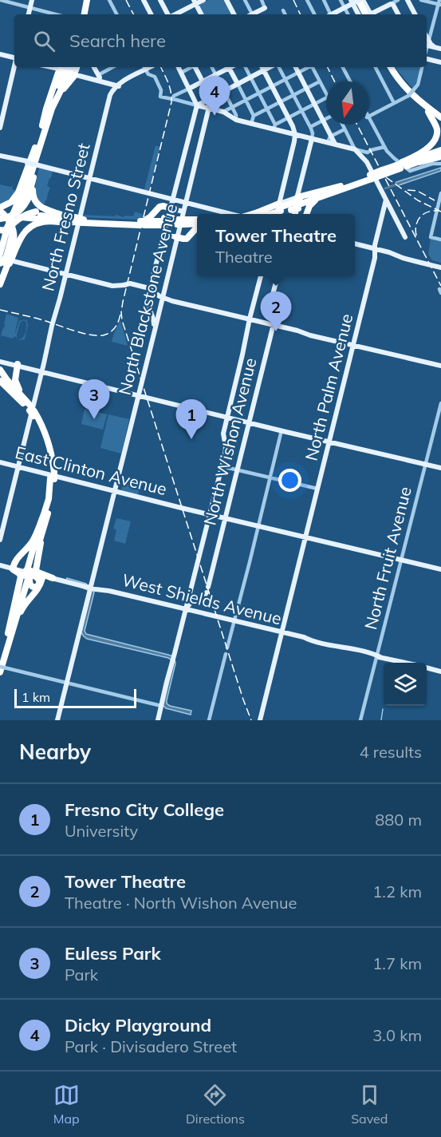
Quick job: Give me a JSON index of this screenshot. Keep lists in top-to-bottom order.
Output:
{
  "streets": {
    "main road": [
      "North Fresno Street",
      "North Blackstone Avenue",
      "North Palm Avenue",
      "North Wishon Avenue",
      "East Clinton Avenue",
      "West Shields Avenue"
    ],
    "street": ["North Fruit Avenue"]
  },
  "crossings": [
    ["North Fresno Street", "East Clinton Avenue"],
    ["North Blackstone Avenue", "East Clinton Avenue"],
    ["North Blackstone Avenue", "West Shields Avenue"],
    ["North Palm Avenue", "East Clinton Avenue"],
    ["North Palm Avenue", "West Shields Avenue"],
    ["North Wishon Avenue", "East Clinton Avenue"],
    ["North Wishon Avenue", "West Shields Avenue"],
    ["East Clinton Avenue", "North Fruit Avenue"],
    ["North Fruit Avenue", "West Shields Avenue"]
  ],
  "scale_bar": "1 km",
  "north": "bottom",
  "page": {
    "search": "Search here",
    "pins": [
      "4",
      "2",
      "3",
      "1"
    ],
    "popup": ["Tower Theatre", "Theatre"],
    "scale": "1 km",
    "heading": ["Nearby", "4 results"],
    "list": [
      {
        "mark": "1",
        "name": "Fresno City College",
        "note": "University",
        "value": "880 m"
      },
      {
        "mark": "2",
        "name": "Tower Theatre",
        "note": "Theatre · North Wishon Avenue",
        "value": "1.2 km"
      },
      {
        "mark": "3",
        "name": "Euless Park",
        "note": "Park",
        "value": "1.7 km"
      },
      {
        "mark": "4",
        "name": "Dicky Playground",
        "note": "Park · Divisadero Street",
        "value": "3.0 km"
      }
    ],
    "nav": ["Map", "Directions", "Saved"]
  }
}
